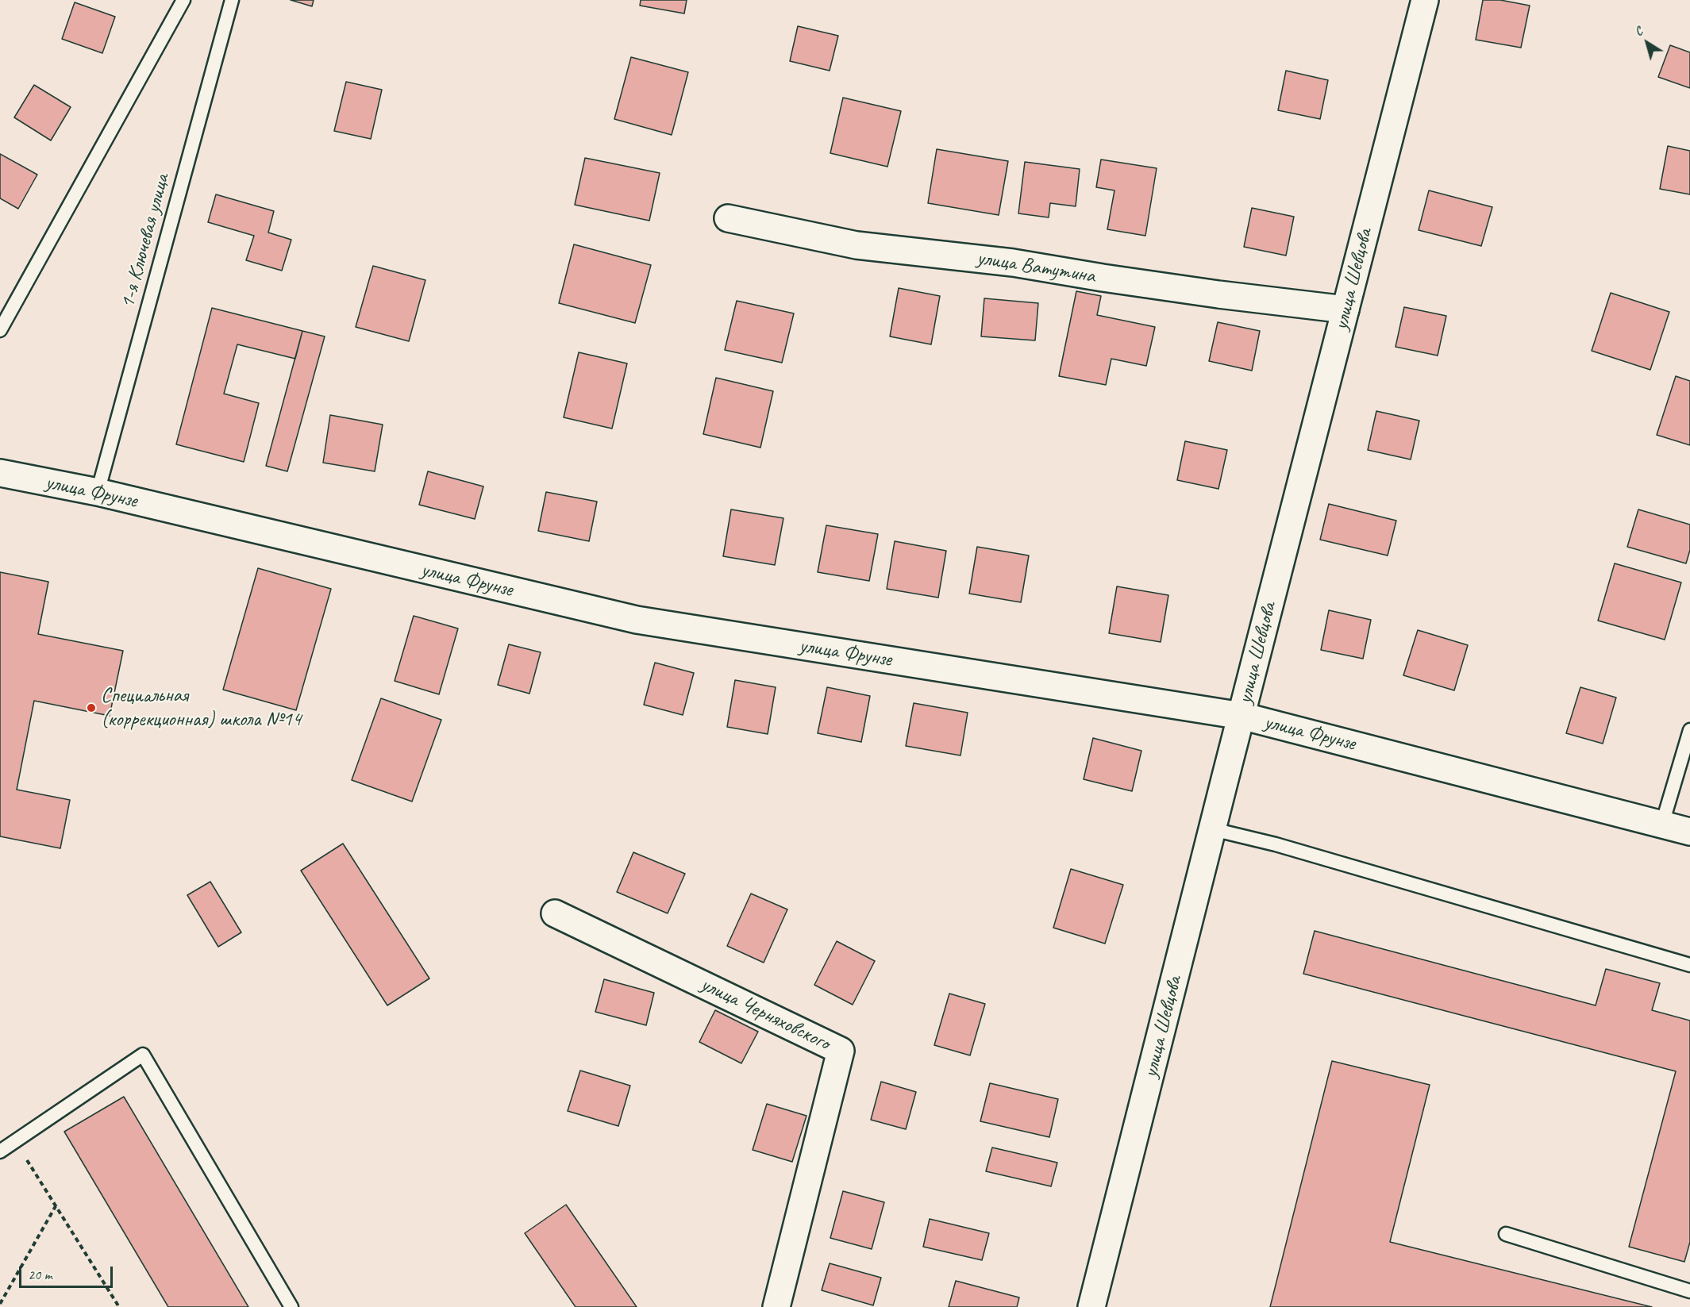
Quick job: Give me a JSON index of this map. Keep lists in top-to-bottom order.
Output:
{
  "streets": {
    "street": [
      "улица Ватутина",
      "улица Шевцова",
      "улица Фрунзе",
      "улица Черняховского"
    ],
    "lane": ["1-я Ключевая улица"]
  },
  "crossings": [
    ["1-я Ключевая улица", "улица Фрунзе"],
    ["улица Ватутина", "улица Шевцова"],
    ["улица Шевцова", "улица Фрунзе"]
  ],
  "places": ["Специальная (коррекционная) школа №14"],
  "scale_bar": "20 m",
  "north": "top left"
}
